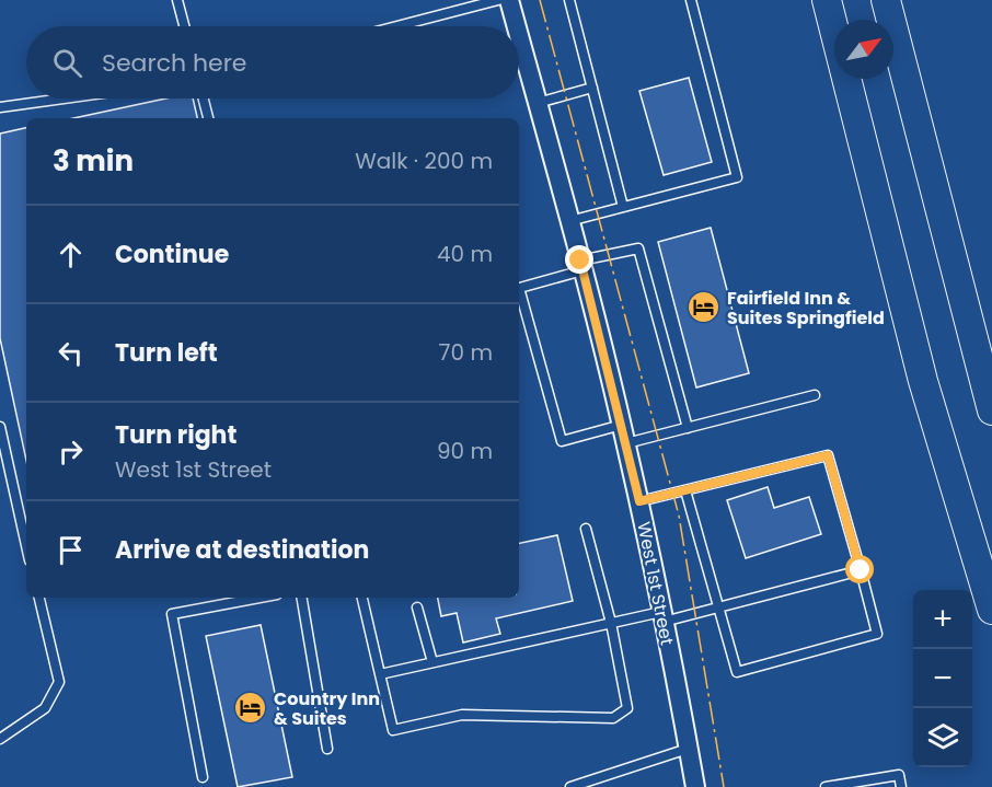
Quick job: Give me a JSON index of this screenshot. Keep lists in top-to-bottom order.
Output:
{
  "streets": {
    "street": ["West 1st Street"]
  },
  "places": {
    "hotel": ["Fairfield Inn & Suites Springfield", "Country Inn & Suites"]
  },
  "north": "top right",
  "page": {
    "search": "Search here",
    "heading": ["3 min", "Walk · 200 m"],
    "list": [
      ["Continue", "40 m"],
      ["Turn left", "70 m"],
      ["Turn right", "West 1st Street", "90 m"],
      "Arrive at destination"
    ],
    "map_buttons": ["+", "−"]
  }
}
